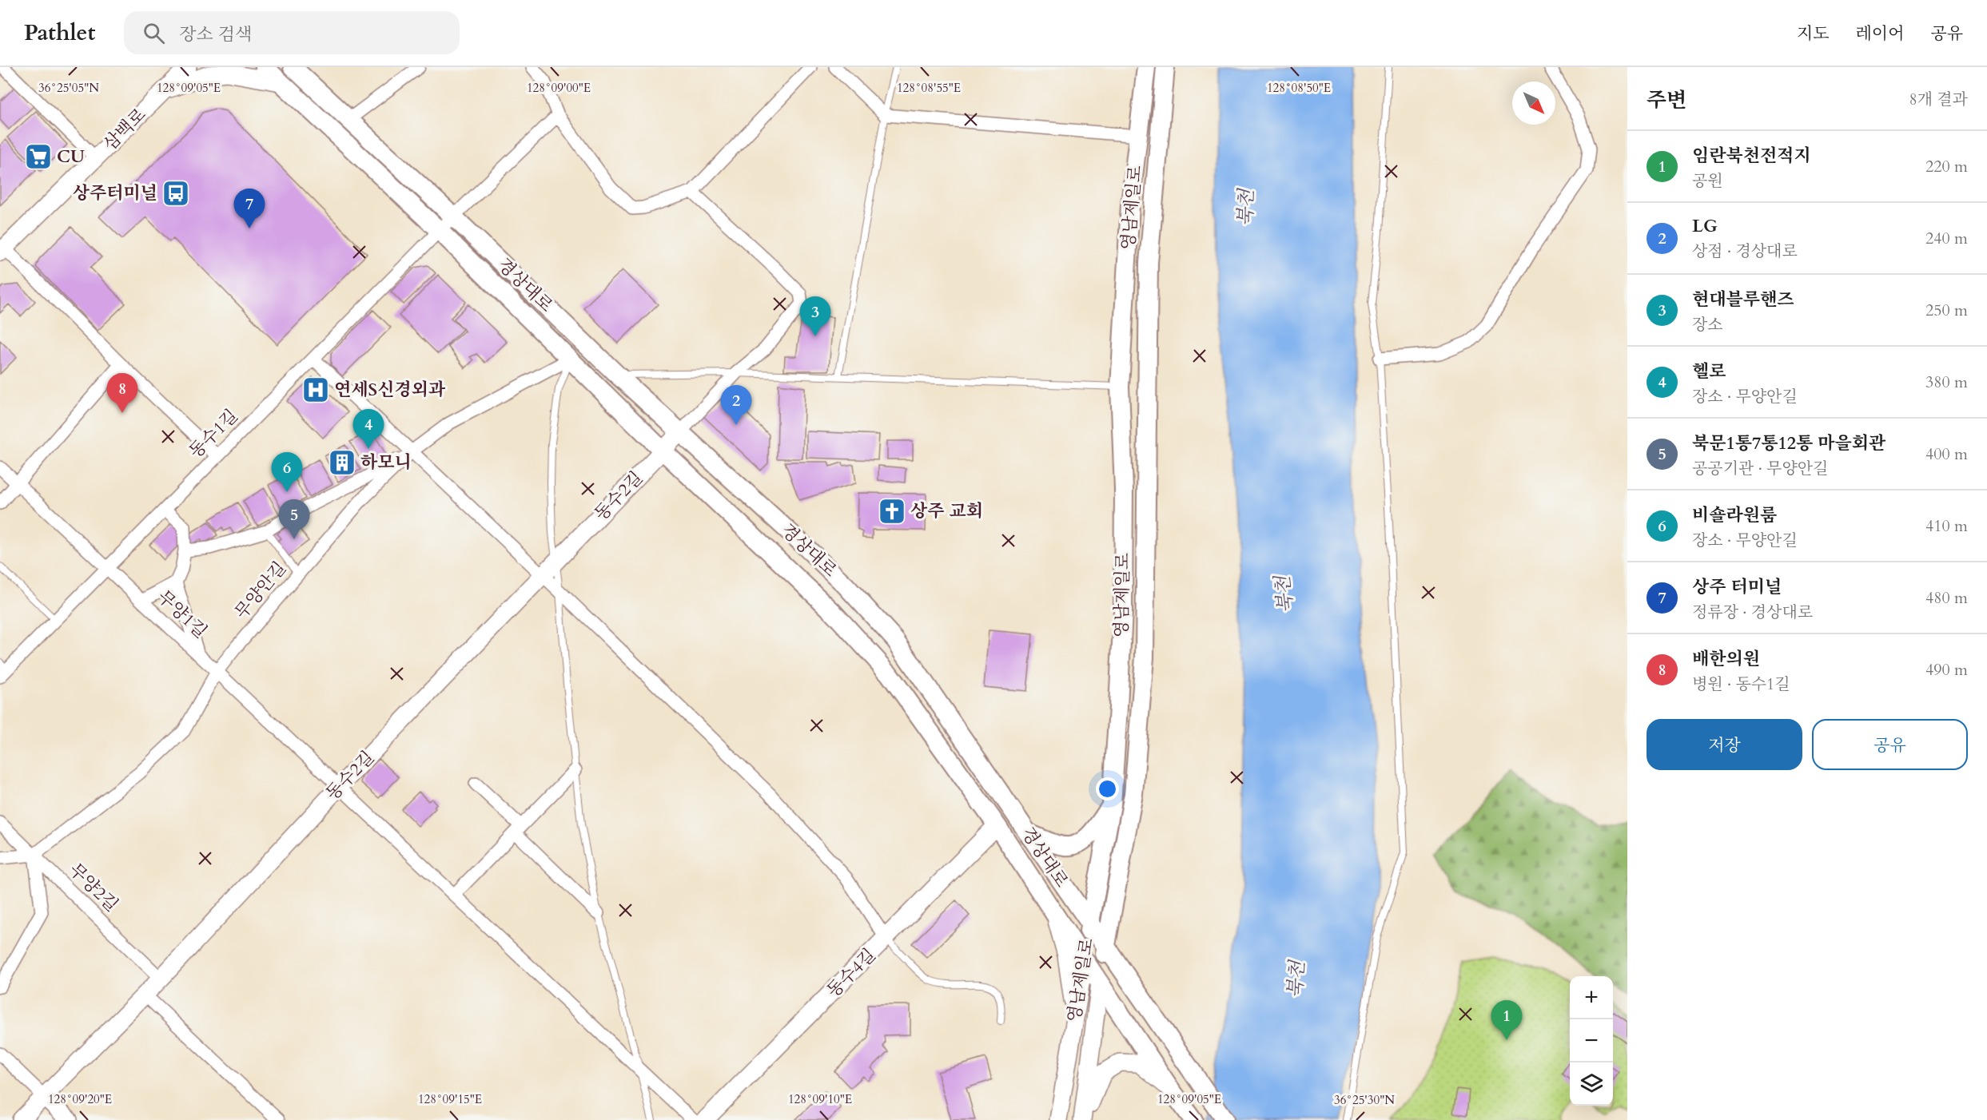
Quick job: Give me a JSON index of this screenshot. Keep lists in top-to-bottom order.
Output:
{
  "streets": {
    "main road": ["영남제일로", "경상대로"],
    "street": [
      "삼백로",
      "동수1길",
      "동수2길",
      "무양안길",
      "무양1길",
      "무양2길",
      "동수4길"
    ]
  },
  "crossings": [
    ["영남제일로", "경상대로"],
    ["경상대로", "동수1길"],
    ["경상대로", "동수2길"],
    ["경상대로", "무양안길"],
    ["경상대로", "동수4길"],
    ["동수1길", "무양1길"],
    ["동수2길", "무양1길"],
    ["동수2길", "무양2길"],
    ["무양안길", "무양1길"],
    ["무양안길", "무양2길"]
  ],
  "water": ["북천"],
  "places": {
    "supermarket": ["CU"],
    "bus stop": ["상주터미널"],
    "hospital": ["연세S신경외과"],
    "building": ["하모니"],
    "church": ["상주 교회"]
  },
  "north": "bottom right",
  "page": {
    "header": "Pathlet",
    "search": "장소 검색",
    "nav": ["지도", "레이어", "공유"],
    "heading": ["주변", "8개 결과"],
    "list": [
      {
        "mark": "1",
        "name": "임란북천전적지",
        "note": "공원",
        "value": "220 m"
      },
      {
        "mark": "2",
        "name": "LG",
        "note": "상점 · 경상대로",
        "value": "240 m"
      },
      {
        "mark": "3",
        "name": "현대블루핸즈",
        "note": "장소",
        "value": "250 m"
      },
      {
        "mark": "4",
        "name": "헬로",
        "note": "장소 · 무양안길",
        "value": "380 m"
      },
      {
        "mark": "5",
        "name": "북문1통7통12통 마을회관",
        "note": "공공기관 · 무양안길",
        "value": "400 m"
      },
      {
        "mark": "6",
        "name": "비숄라원룸",
        "note": "장소 · 무양안길",
        "value": "410 m"
      },
      {
        "mark": "7",
        "name": "상주 터미널",
        "note": "정류장 · 경상대로",
        "value": "480 m"
      },
      {
        "mark": "8",
        "name": "배한의원",
        "note": "병원 · 동수1길",
        "value": "490 m"
      }
    ],
    "pins": [
      "7",
      "3",
      "8",
      "2",
      "4",
      "6",
      "5",
      "1"
    ],
    "buttons": ["저장", "공유"],
    "map_buttons": ["+", "−"]
  },
  "coordinates": [
    "36°25'05\"N",
    "128°09'05\"E",
    "128°09'00\"E",
    "128°08'55\"E",
    "128°08'50\"E",
    "128°09'20\"E",
    "128°09'15\"E",
    "128°09'10\"E",
    "36°25'30\"N"
  ]
}
